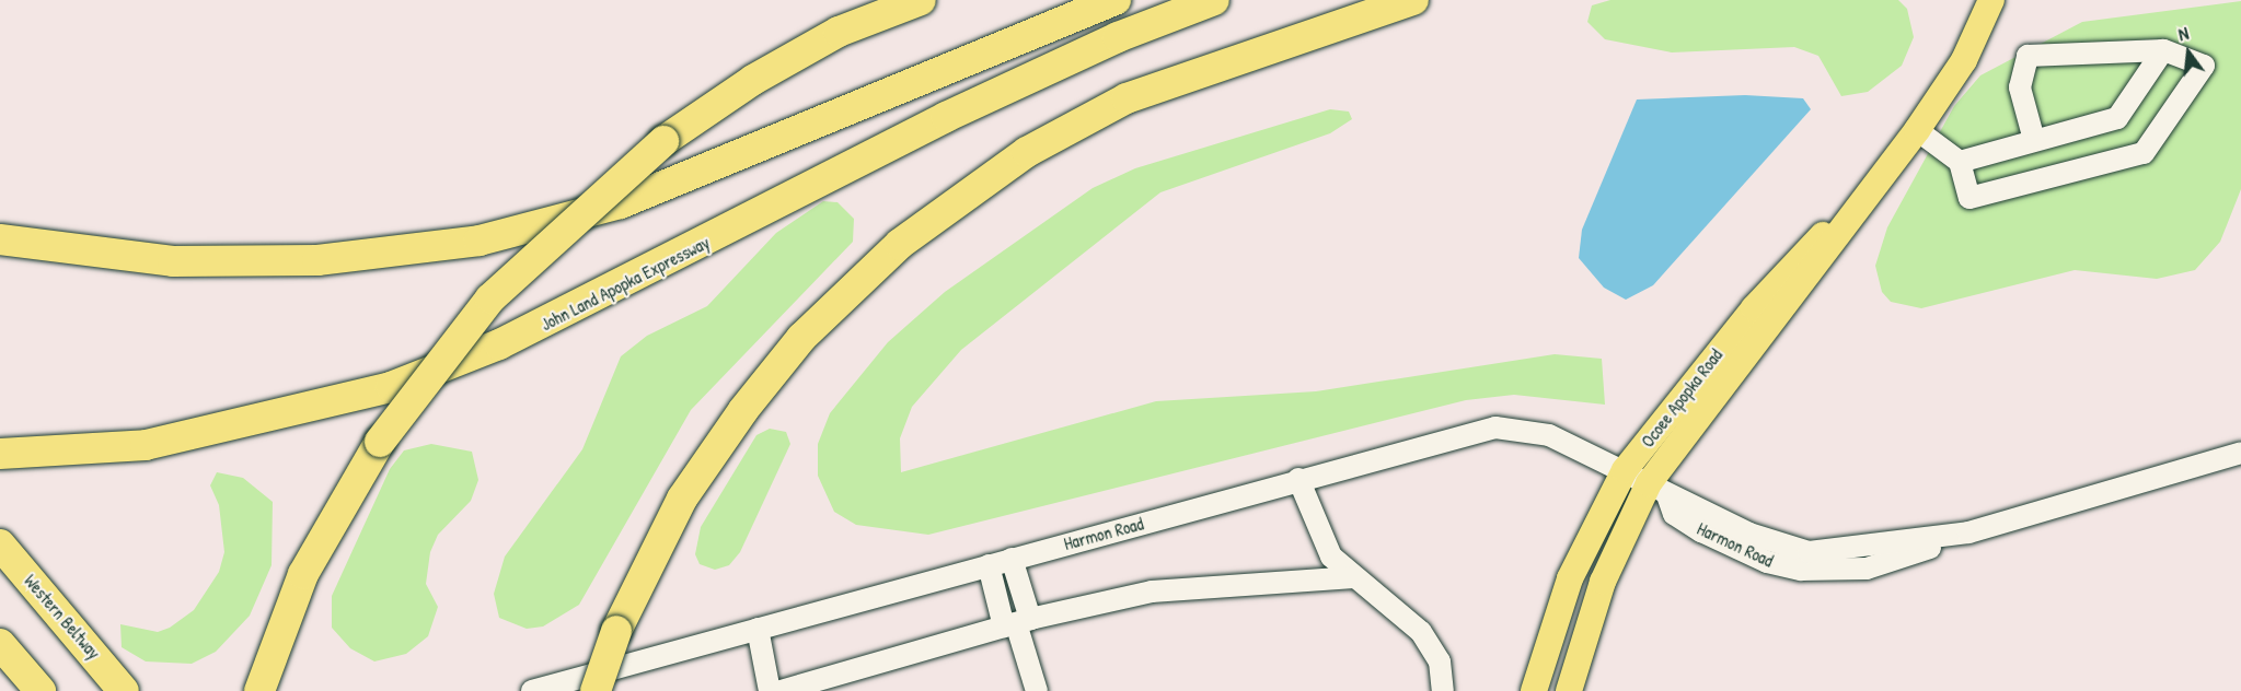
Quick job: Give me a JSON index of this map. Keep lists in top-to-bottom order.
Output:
{
  "streets": {
    "highway": ["John Land Apopka Expressway", "Western Beltway"],
    "main road": ["Ocoee Apopka Road"],
    "street": ["Harmon Road"]
  },
  "crossings": [
    ["Ocoee Apopka Road", "Harmon Road"]
  ],
  "north": "top"
}
